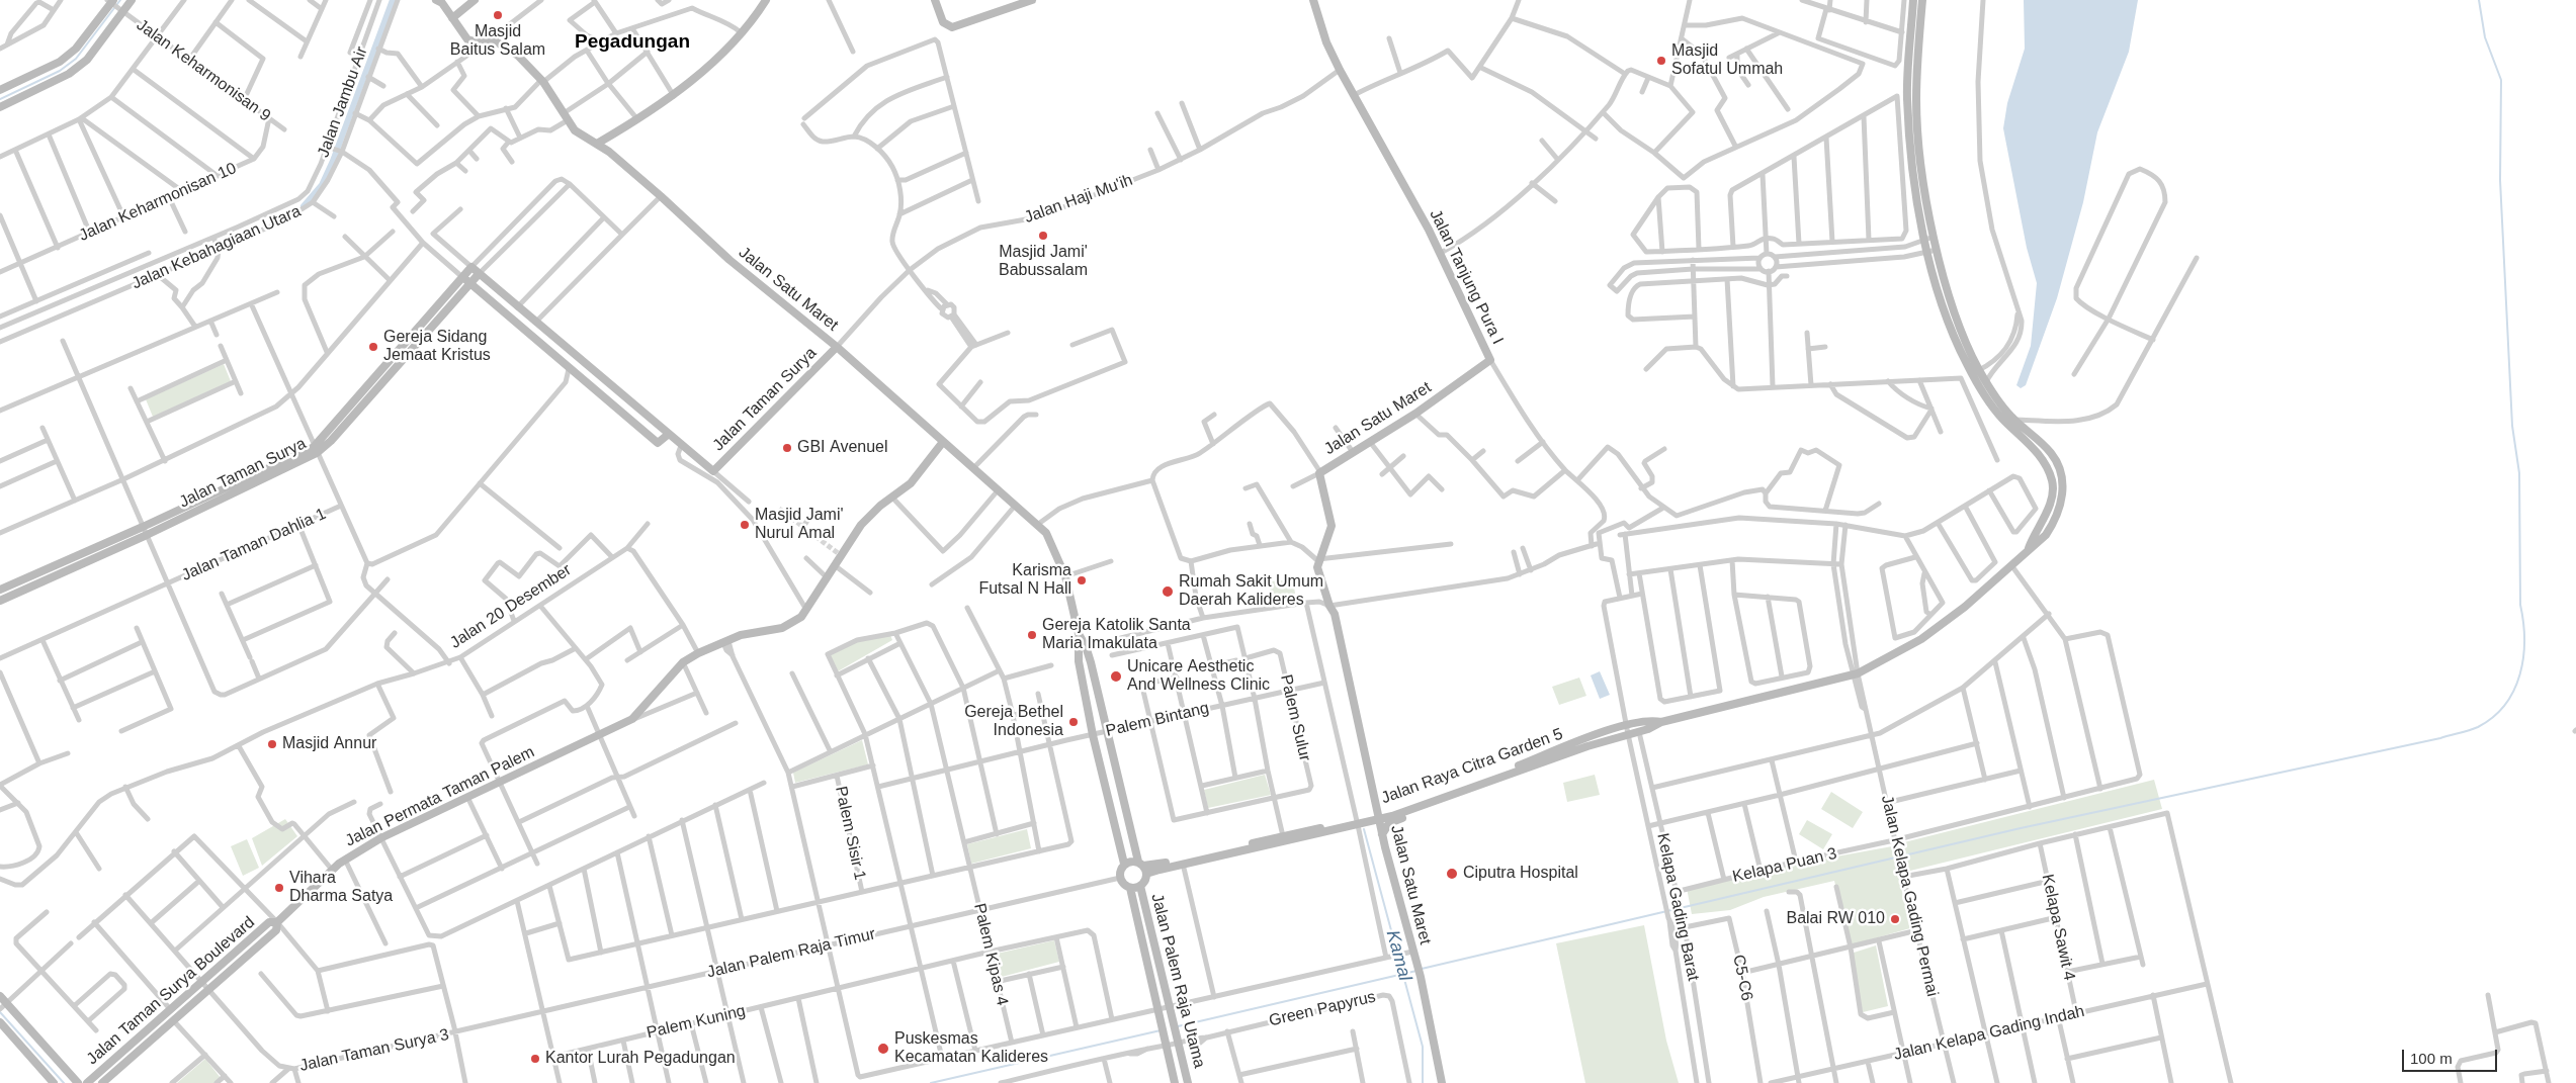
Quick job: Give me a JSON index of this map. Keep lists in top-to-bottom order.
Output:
{
  "streets": {
    "street": [
      "Jalan Keharmonisan 9",
      "Jalan Jambu Air",
      "Jalan Haji Mu'ih",
      "Jalan Keharmonisan 10",
      "Jalan Kebahagiaan Utara",
      "Jalan Tanjung Pura I",
      "Jalan Satu Maret",
      "Jalan Taman Surya",
      "Jalan Taman Dahlia 1",
      "Jalan 20 Desember",
      "Palem Sulur",
      "Palem Bintang",
      "Jalan Raya Citra Garden 5",
      "Jalan Permata Taman Palem",
      "Palem Sisir 1",
      "Kelapa Puan 3",
      "Jalan Kelapa Gading Permai",
      "Kelapa Gading Barat",
      "Kelapa Sawit 4",
      "Jalan Palem Raja Timur",
      "Palem Kipas 4",
      "C5-C6",
      "Jalan Palem Raja Utama",
      "Jalan Taman Surya Boulevard",
      "Green Papyrus",
      "Palem Kuning",
      "Jalan Kelapa Gading Indah",
      "Jalan Taman Surya 3"
    ]
  },
  "crossings": [
    ["Jalan Keharmonisan 9", "Jalan Keharmonisan 10"],
    ["Jalan Haji Mu'ih", "Jalan Tanjung Pura I"],
    ["Jalan Haji Mu'ih", "Jalan Satu Maret"],
    ["Jalan Haji Mu'ih", "Jalan Taman Surya"],
    ["Jalan Tanjung Pura I", "Jalan Satu Maret"],
    ["Jalan Satu Maret", "Jalan Taman Surya"],
    ["Jalan Satu Maret", "Palem Bintang"],
    ["Jalan Satu Maret", "Jalan Raya Citra Garden 5"],
    ["Jalan Satu Maret", "Jalan Palem Raja Timur"],
    ["Jalan Satu Maret", "Jalan Palem Raja Utama"],
    ["Palem Sulur", "Palem Bintang"],
    ["Palem Bintang", "Palem Kipas 4"],
    ["Jalan Raya Citra Garden 5", "Jalan Kelapa Gading Permai"],
    ["Jalan Raya Citra Garden 5", "Kelapa Gading Barat"],
    ["Jalan Raya Citra Garden 5", "Jalan Palem Raja Timur"],
    ["Jalan Raya Citra Garden 5", "Jalan Palem Raja Utama"],
    ["Jalan Permata Taman Palem", "Jalan Taman Surya Boulevard"],
    ["Kelapa Puan 3", "Jalan Kelapa Gading Permai"],
    ["Kelapa Puan 3", "Kelapa Gading Barat"],
    ["Jalan Kelapa Gading Permai", "Jalan Kelapa Gading Indah"],
    ["Kelapa Gading Barat", "C5-C6"],
    ["Kelapa Sawit 4", "Jalan Kelapa Gading Indah"],
    ["Jalan Palem Raja Timur", "Palem Kipas 4"],
    ["Jalan Palem Raja Timur", "Jalan Palem Raja Utama"],
    ["Jalan Palem Raja Timur", "Jalan Taman Surya 3"],
    ["Palem Kipas 4", "Palem Kuning"],
    ["Jalan Palem Raja Utama", "Green Papyrus"],
    ["Jalan Taman Surya Boulevard", "Jalan Taman Surya 3"]
  ],
  "districts": ["Pegadungan"],
  "water": ["Kamal"],
  "places": [
    "Masjid Baitus Salam",
    "Masjid Sofatul Ummah",
    "Masjid Jami' Babussalam",
    "Gereja Sidang Jemaat Kristus",
    "GBI Avenuel",
    "Masjid Jami' Nurul Amal",
    "Karisma Futsal N Hall",
    "Rumah Sakit Umum Daerah Kalideres",
    "Gereja Katolik Santa Maria Imakulata",
    "Unicare Aesthetic And Wellness Clinic",
    "Gereja Bethel Indonesia",
    "Masjid Annur",
    "Ciputra Hospital",
    "Vihara Dharma Satya",
    "Balai RW 010",
    "Puskesmas Kecamatan Kalideres",
    "Kantor Lurah Pegadungan"
  ],
  "scale_bar": "100 m"
}
